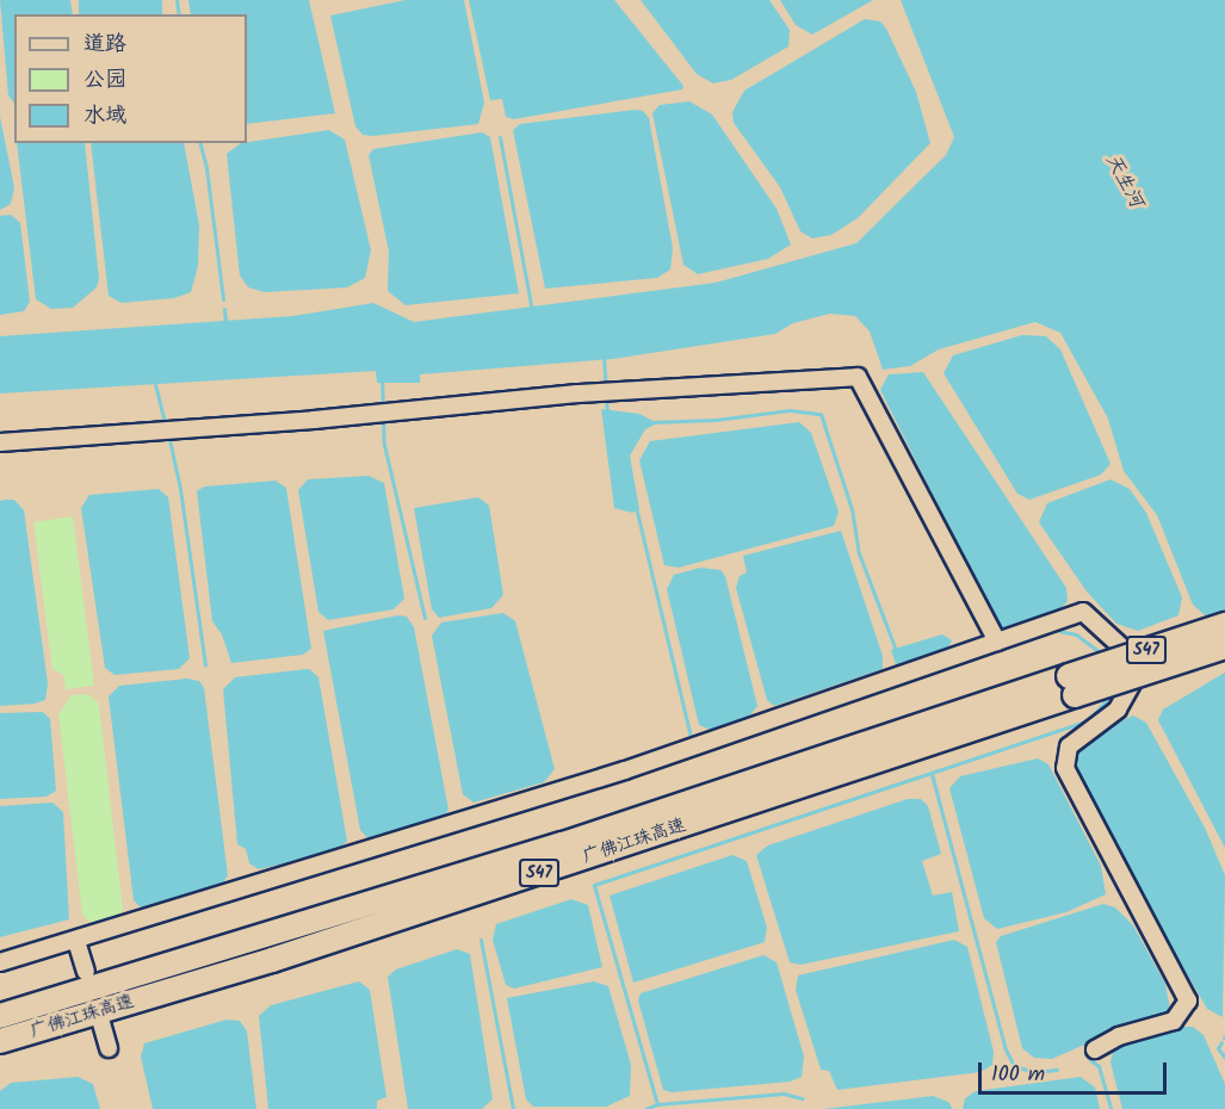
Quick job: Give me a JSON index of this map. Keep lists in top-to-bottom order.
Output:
{
  "streets": {
    "highway": ["S47", "广佛江珠高速"]
  },
  "water": ["天生河"],
  "legend": ["道路", "公园", "水域"],
  "scale_bar": "100 m"
}
